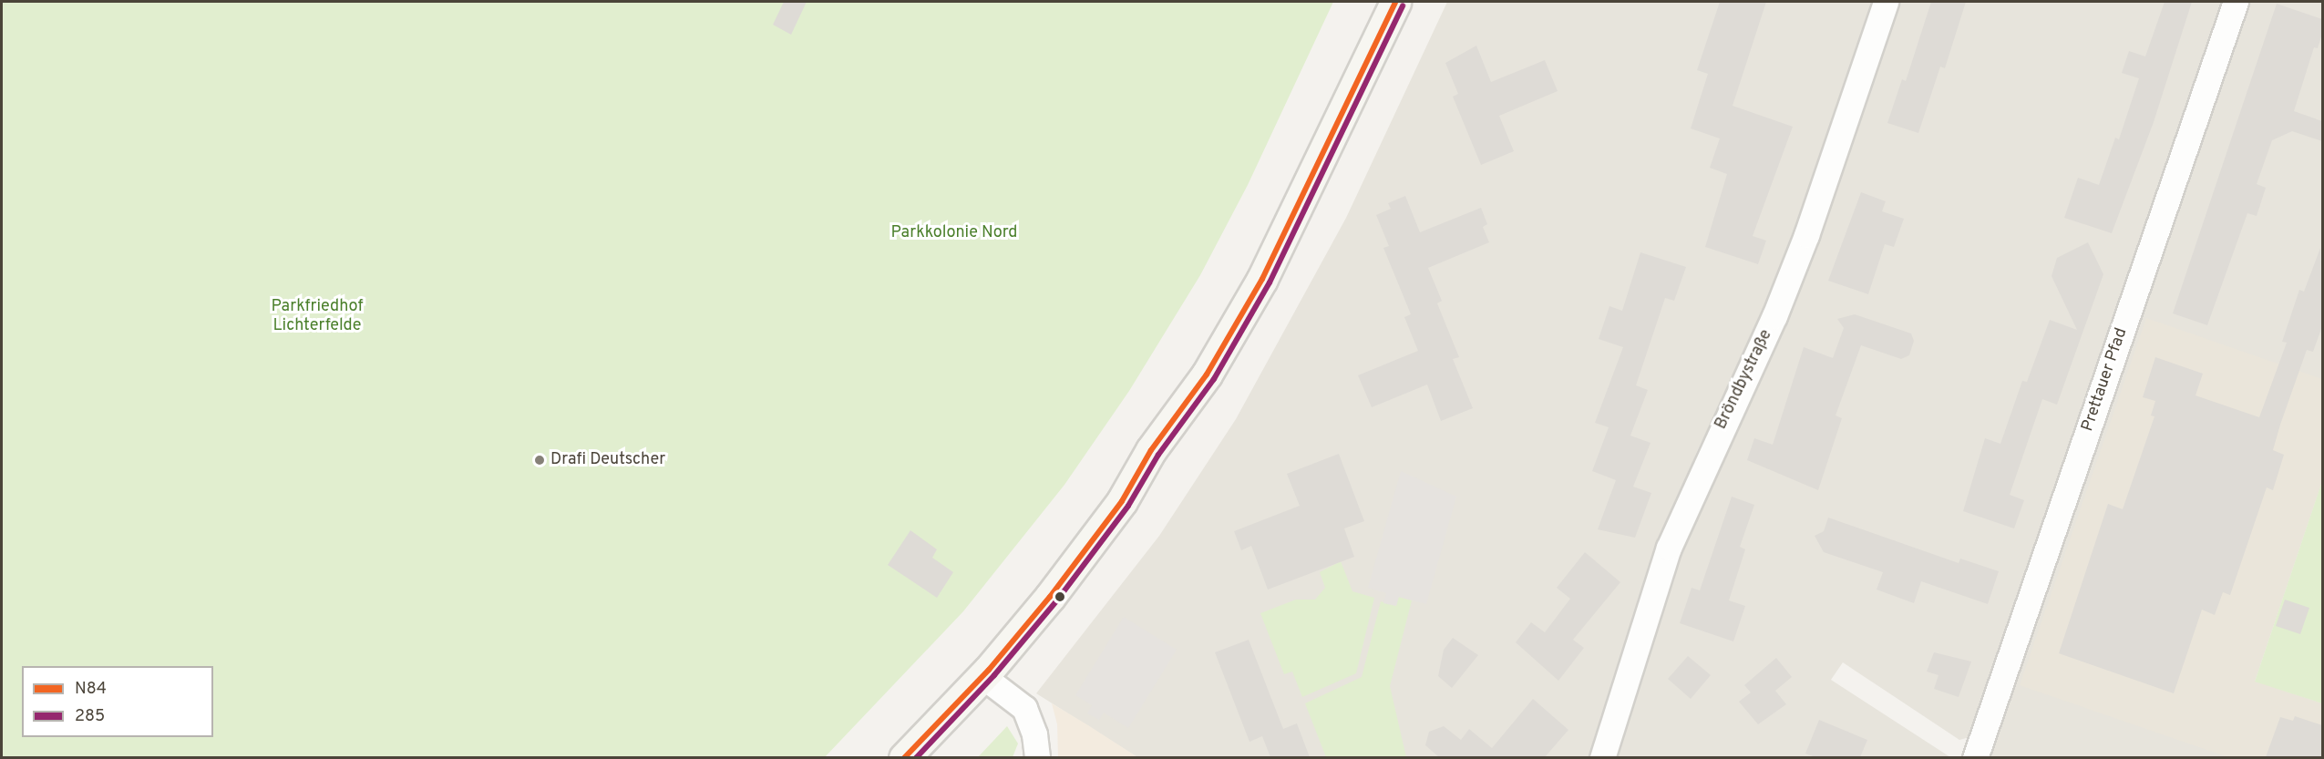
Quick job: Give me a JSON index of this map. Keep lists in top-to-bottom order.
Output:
{
  "streets": {
    "street": ["Bröndbystraße", "Prettauer Pfad"]
  },
  "parks": ["Parkkolonie Nord", "Parkfriedhof Lichterfelde"],
  "places": ["Drafi Deutscher"],
  "lines": ["transit line N84", "transit line 285"],
  "legend": ["N84", "285"]
}
